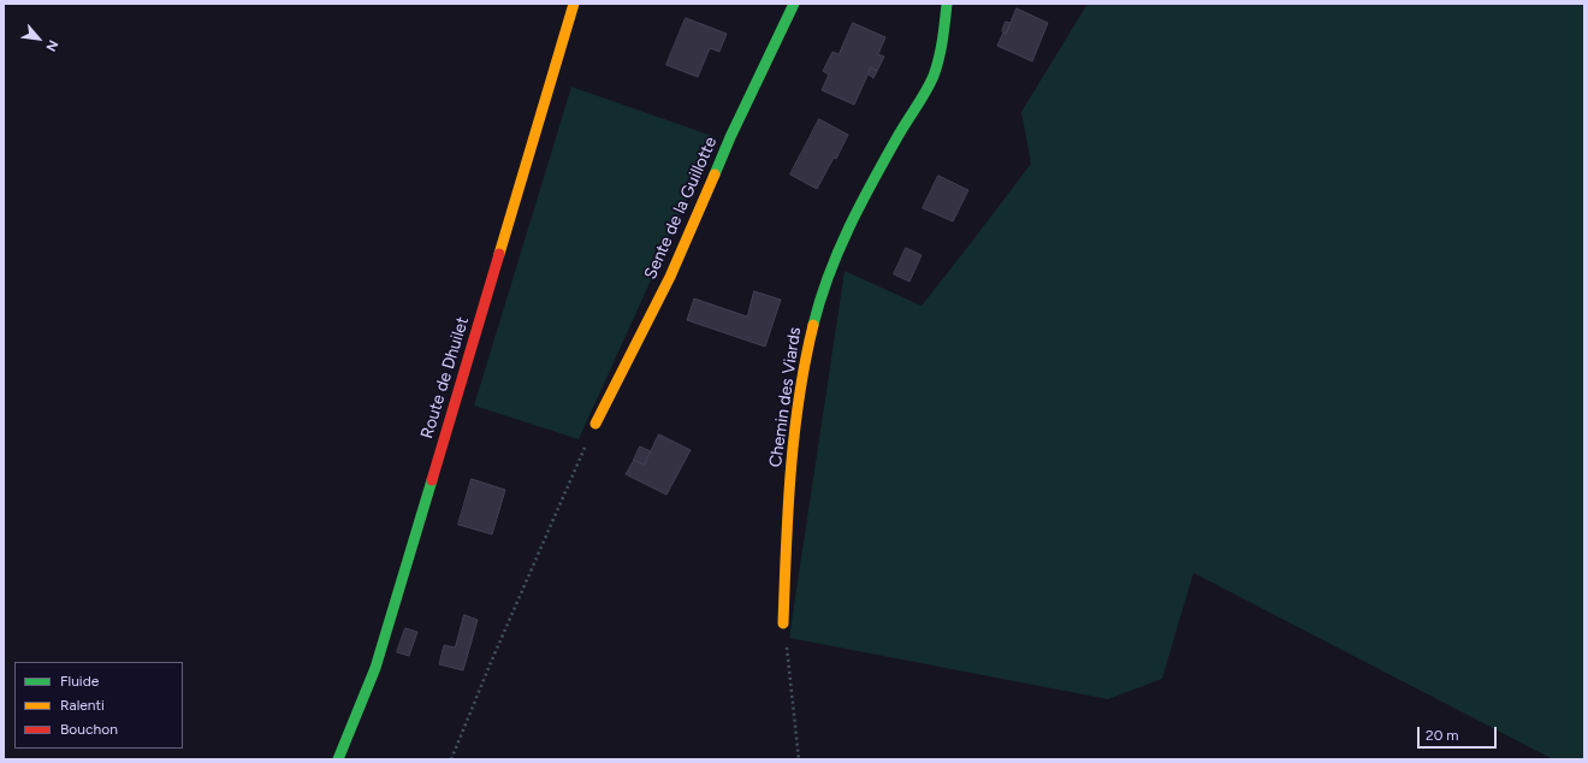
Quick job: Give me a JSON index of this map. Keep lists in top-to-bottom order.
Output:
{
  "streets": {
    "street": ["Sente de la Guillotte", "Route de Dhuilet", "Chemin des Viards"]
  },
  "legend": ["Fluide", "Ralenti", "Bouchon"],
  "scale_bar": "20 m",
  "north": "bottom right"
}
